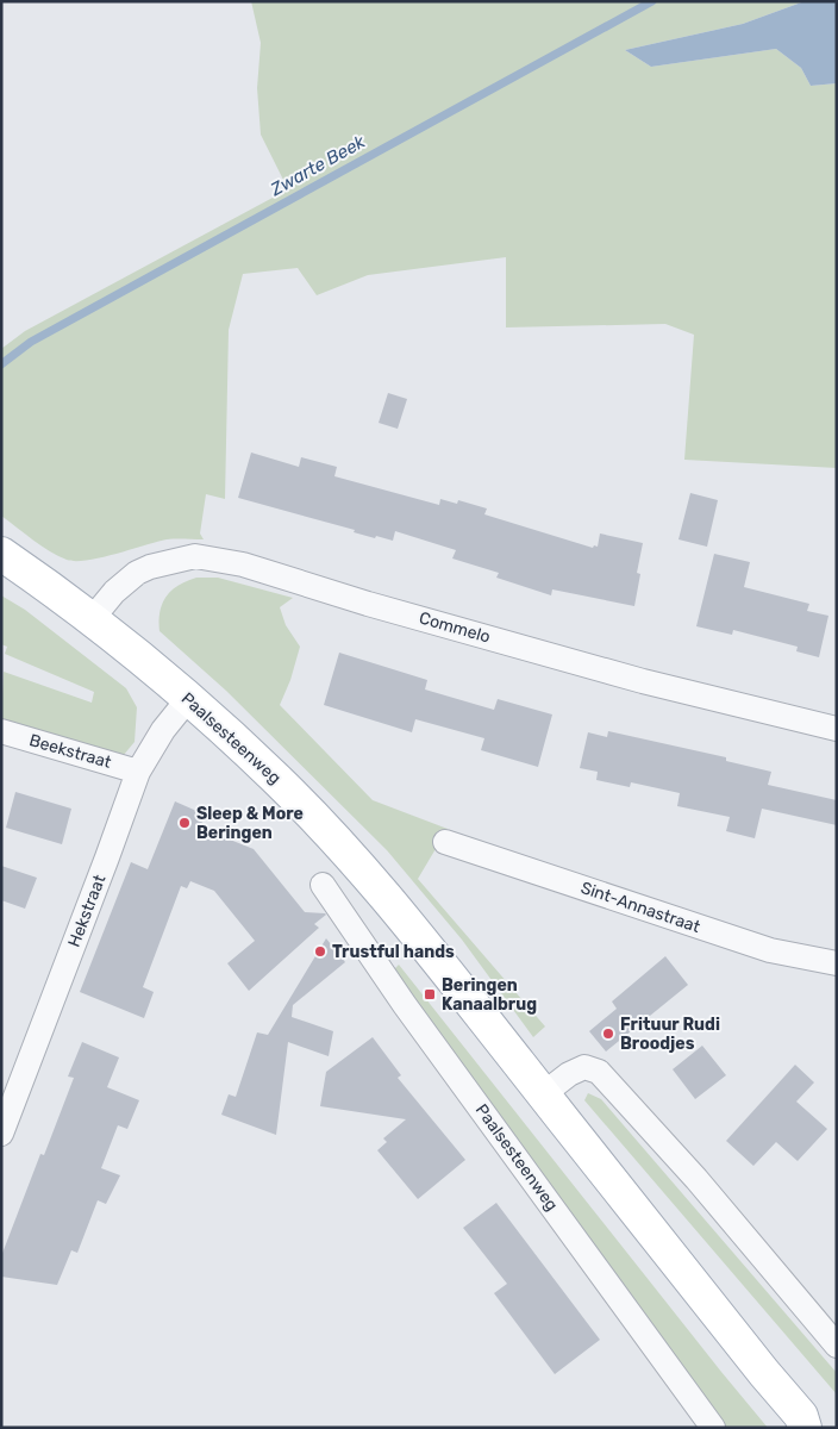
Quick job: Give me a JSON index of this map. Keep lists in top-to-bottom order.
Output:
{
  "streets": {
    "main road": ["Paalsesteenweg"],
    "street": [
      "Commelo",
      "Beekstraat",
      "Sint-Annastraat",
      "Hekstraat"
    ]
  },
  "crossings": [
    ["Commelo", "Paalsesteenweg"],
    ["Paalsesteenweg", "Hekstraat"],
    ["Beekstraat", "Hekstraat"]
  ],
  "water": ["Zwarte Beek"],
  "places": {
    "other": ["Sleep & More Beringen", "Trustful hands", "Frituur Rudi Broodjes"],
    "transit": ["Beringen Kanaalbrug"]
  }
}
